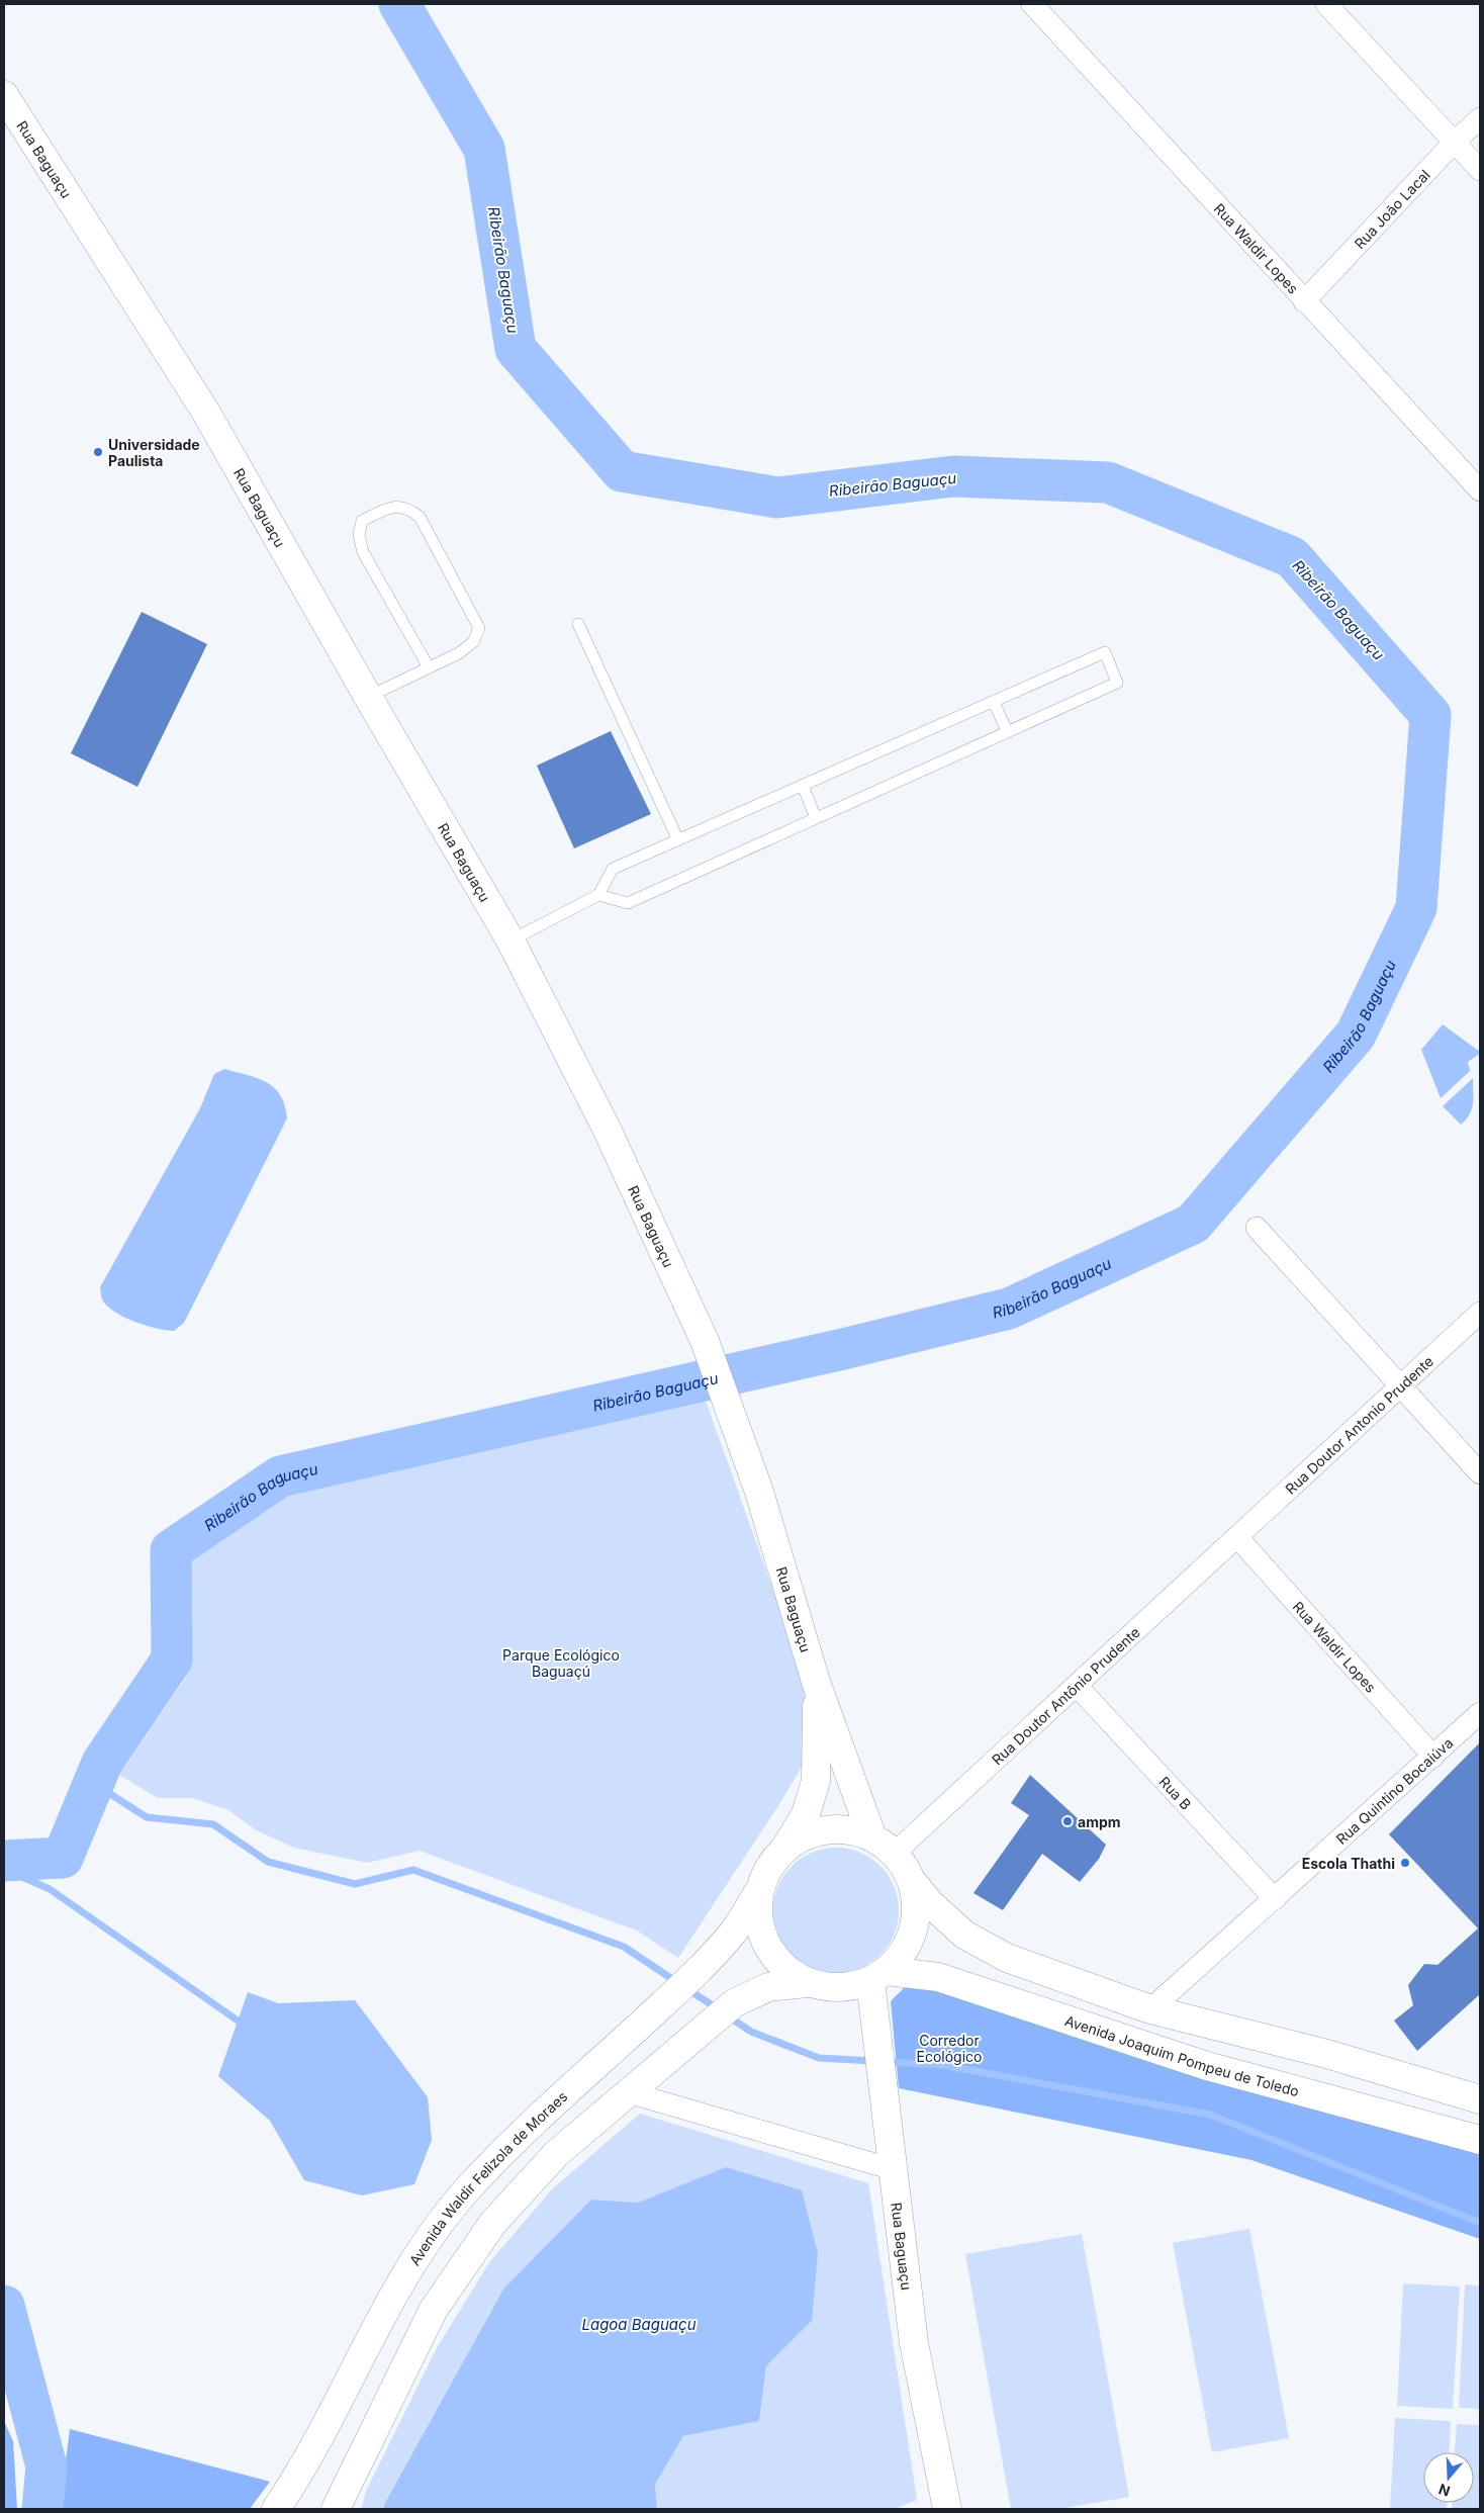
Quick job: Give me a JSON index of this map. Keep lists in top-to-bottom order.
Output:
{
  "streets": {
    "main road": ["Rua Baguaçu", "Avenida Joaquim Pompeu de Toledo", "Avenida Waldir Felizola de Moraes"],
    "street": [
      "Rua João Lacal",
      "Rua Waldir Lopes",
      "Rua Doutor Antonio Prudente",
      "Rua Doutor Antônio Prudente",
      "Rua Quintino Bocaiúva",
      "Rua B"
    ]
  },
  "crossings": [
    ["Rua Baguaçu", "Rua Doutor Antônio Prudente"],
    ["Rua Baguaçu", "Avenida Joaquim Pompeu de Toledo"],
    ["Rua Baguaçu", "Avenida Waldir Felizola de Moraes"],
    ["Rua João Lacal", "Rua Waldir Lopes"],
    ["Rua Waldir Lopes", "Rua Doutor Antonio Prudente"],
    ["Rua Waldir Lopes", "Rua Doutor Antônio Prudente"],
    ["Rua Waldir Lopes", "Rua Quintino Bocaiúva"],
    ["Rua Doutor Antonio Prudente", "Rua Doutor Antônio Prudente"],
    ["Rua Doutor Antônio Prudente", "Rua B"],
    ["Rua Doutor Antônio Prudente", "Avenida Joaquim Pompeu de Toledo"],
    ["Rua Doutor Antônio Prudente", "Avenida Waldir Felizola de Moraes"],
    ["Rua Quintino Bocaiúva", "Rua B"],
    ["Avenida Joaquim Pompeu de Toledo", "Avenida Waldir Felizola de Moraes"]
  ],
  "water": ["Ribeirão Baguaçu", "Lagoa Baguaçu"],
  "parks": ["Parque Ecológico Baguaçú", "Corredor Ecológico"],
  "places": ["Universidade Paulista", "ampm", "Escola Thathi"],
  "north": "bottom"
}
